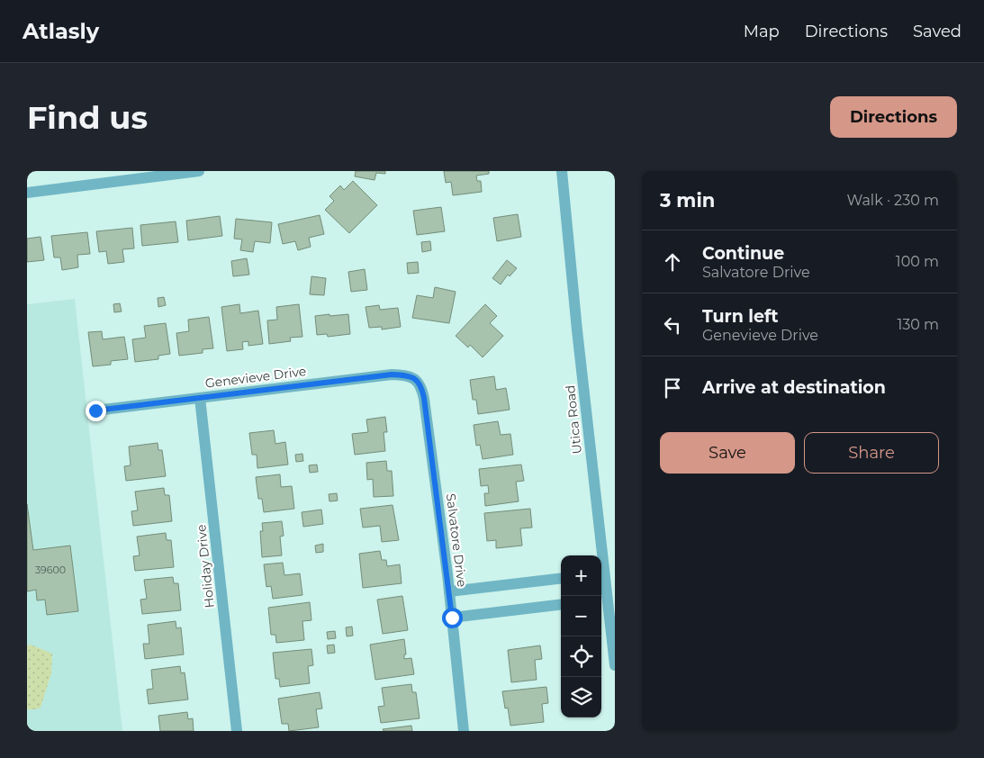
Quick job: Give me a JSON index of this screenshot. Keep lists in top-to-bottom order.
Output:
{
  "streets": {
    "street": [
      "Genevieve Drive",
      "Utica Road",
      "Salvatore Drive",
      "Holiday Drive"
    ]
  },
  "crossings": [
    ["Genevieve Drive", "Salvatore Drive"],
    ["Genevieve Drive", "Holiday Drive"]
  ],
  "house_numbers": ["39600"],
  "page": {
    "header": "Atlasly",
    "nav": ["Map", "Directions", "Saved"],
    "buttons": [
      "Directions",
      ["Save", "Share"]
    ],
    "title": "Find us",
    "heading": ["3 min", "Walk · 230 m"],
    "list": [
      ["Continue", "Salvatore Drive", "100 m"],
      ["Turn left", "Genevieve Drive", "130 m"],
      "Arrive at destination"
    ],
    "map_buttons": ["+", "−"]
  }
}
